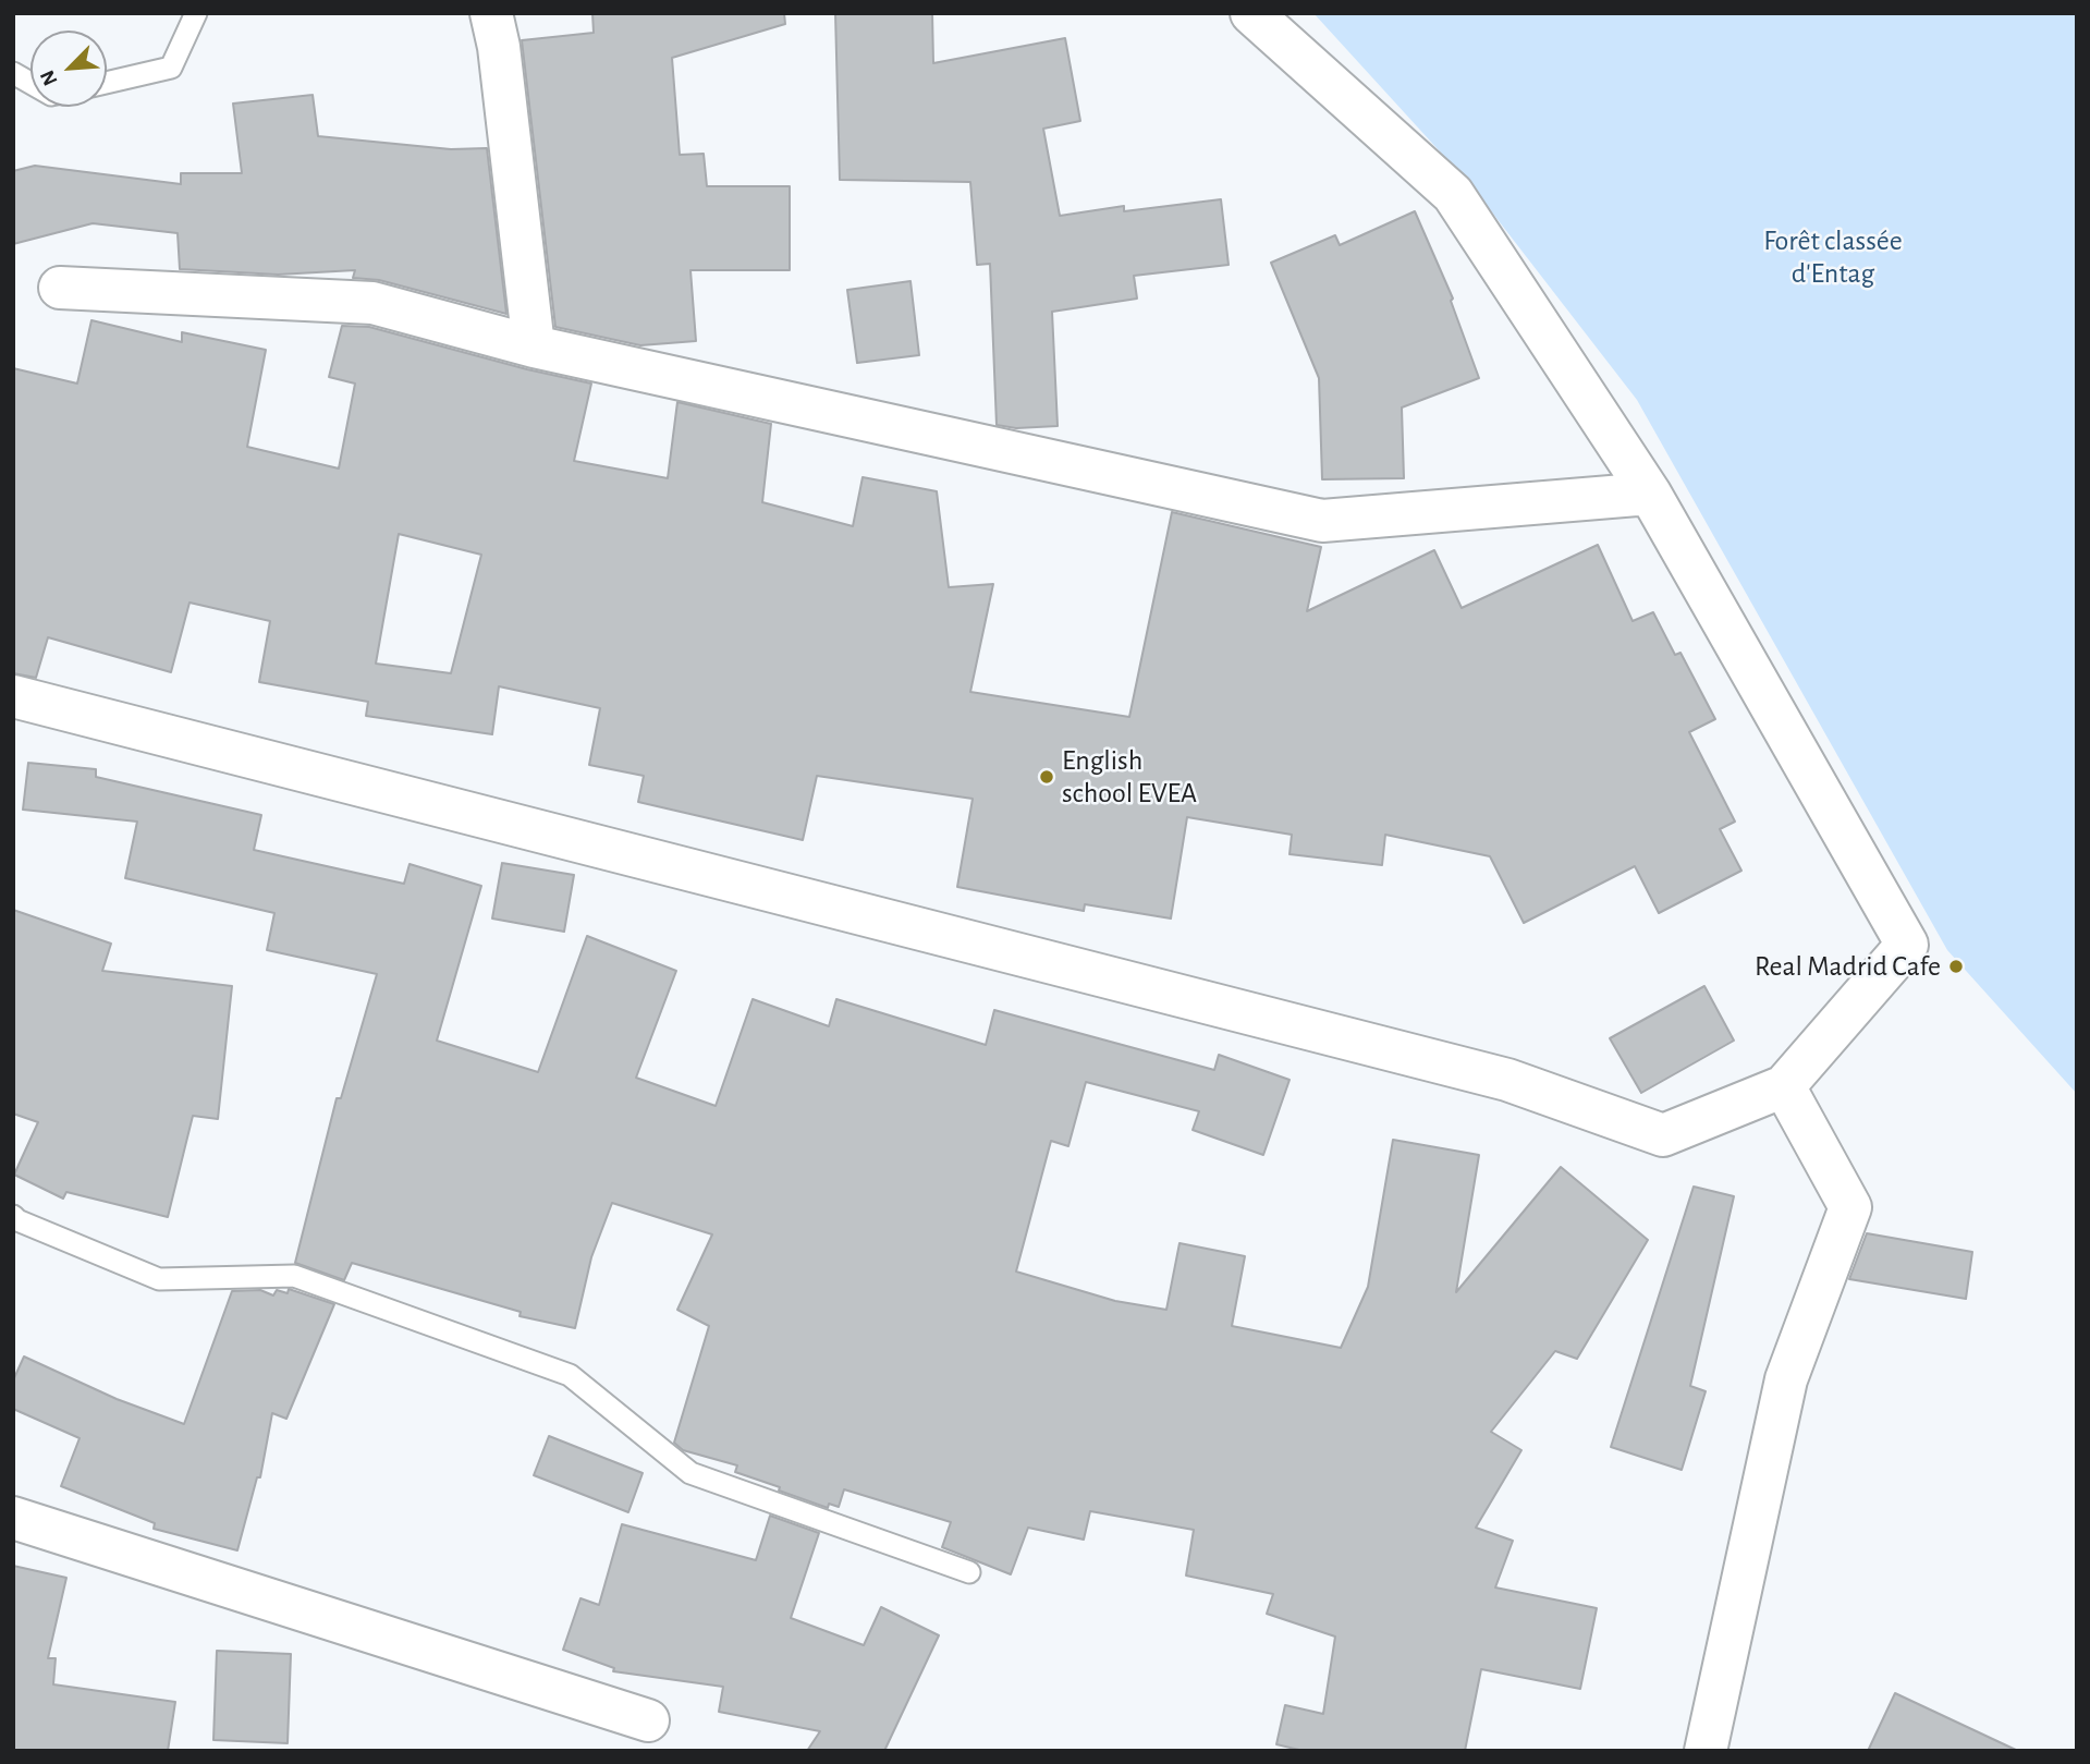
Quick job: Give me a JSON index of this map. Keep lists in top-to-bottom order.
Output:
{
  "parks": ["Forêt classée d'Entag"],
  "places": ["English school EVEA", "Real Madrid Cafe"],
  "north": "bottom left"
}
